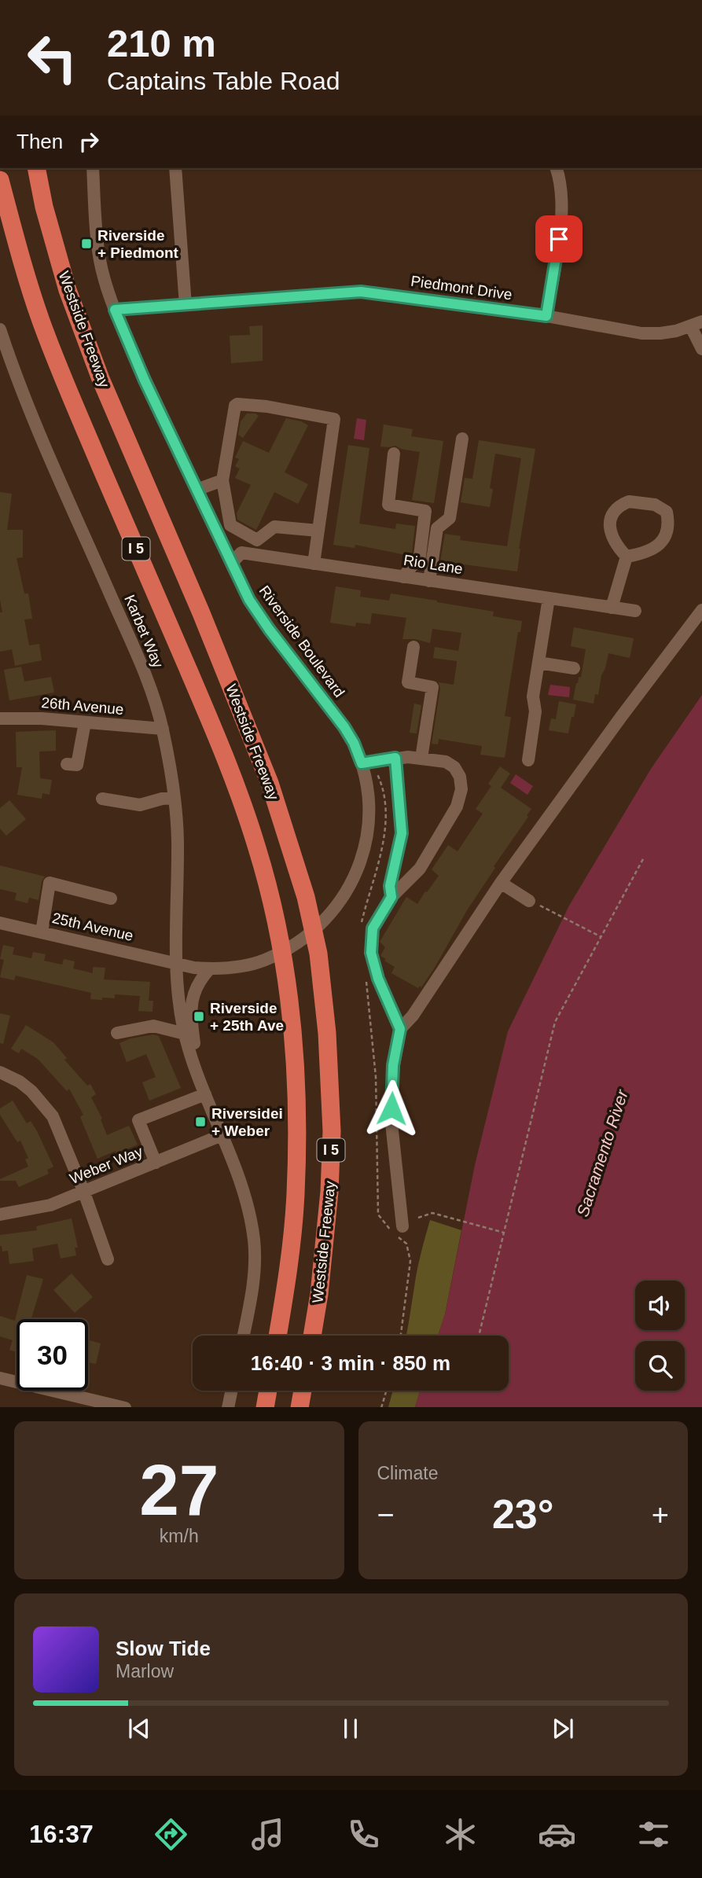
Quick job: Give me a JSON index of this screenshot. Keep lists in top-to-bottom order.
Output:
{
  "streets": {
    "highway": ["Westside Freeway", "I 5"],
    "street": [
      "Piedmont Drive",
      "Rio Lane",
      "Karbet Way",
      "Riverside Boulevard",
      "26th Avenue",
      "25th Avenue",
      "Weber Way"
    ]
  },
  "crossings": [
    ["Piedmont Drive", "Riverside Boulevard"],
    ["Rio Lane", "Riverside Boulevard"],
    ["Karbet Way", "Riverside Boulevard"],
    ["Karbet Way", "26th Avenue"],
    ["Karbet Way", "25th Avenue"],
    ["Riverside Boulevard", "25th Avenue"]
  ],
  "water": ["Sacramento River"],
  "places": {
    "transit": ["Riverside + Piedmont", "Riverside + 25th Ave", "Riversidei + Weber"]
  },
  "page": {
    "turn": ["210 m", "Captains Table Road"],
    "then": "Then",
    "limit": "30",
    "trip": "16:40 · 3 min · 850 m",
    "tile": [
      ["27", "km/h"],
      "Climate"
    ],
    "heat": ["−", "23°", "+"],
    "song": ["Slow Tide", "Marlow"],
    "tabs": "16:37"
  }
}
